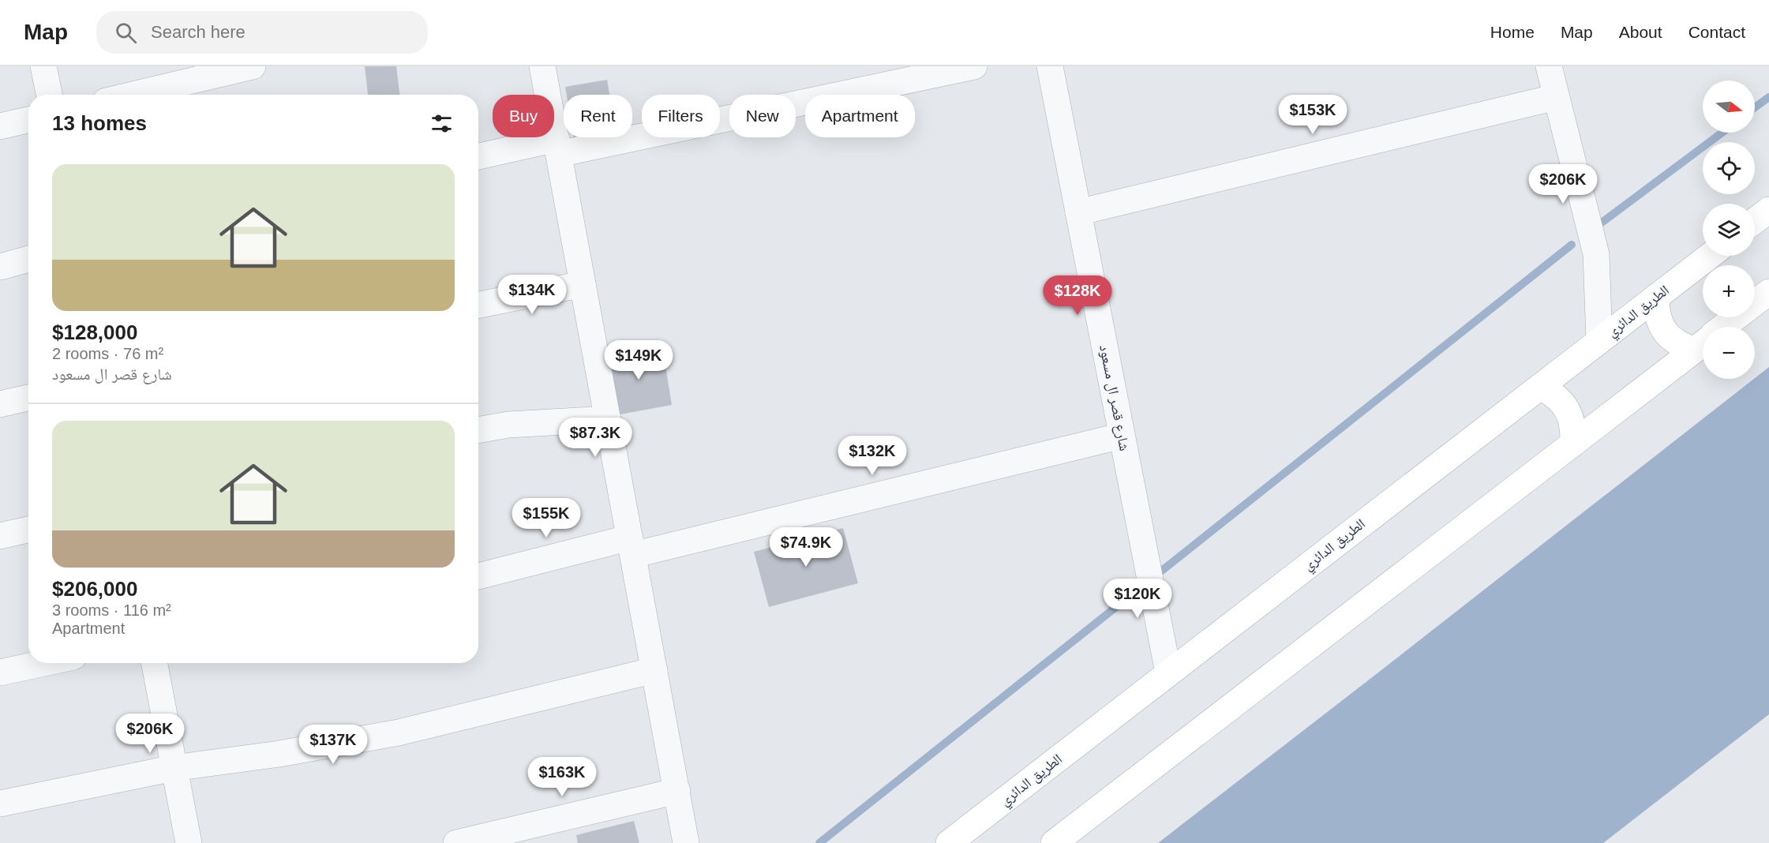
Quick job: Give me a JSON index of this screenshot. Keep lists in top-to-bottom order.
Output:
{
  "streets": {
    "main road": ["الطريق الدائري"],
    "street": ["شارع قصر ال مسعود"]
  },
  "crossings": [
    ["الطريق الدائري", "شارع قصر ال مسعود"]
  ],
  "north": "right",
  "page": {
    "header": "Map",
    "search": "Search here",
    "nav": [
      "Home",
      "Map",
      "About",
      "Contact"
    ],
    "map_buttons": ["+", "−"],
    "price": [
      "$153K",
      "$206K",
      "$134K",
      "$128K",
      "$149K",
      "$87.3K",
      "$132K",
      "$155K",
      "$74.9K",
      "$120K",
      "$206K",
      "$137K",
      "$163K"
    ],
    "chip": [
      "Buy",
      "Rent",
      "Filters",
      "New",
      "Apartment"
    ],
    "heading": "13 homes",
    "list": [
      {
        "name": "$128,000",
        "note": "2 rooms · 76 m² · شارع قصر ال مسعود"
      },
      {
        "name": "$206,000",
        "note": "3 rooms · 116 m² · Apartment"
      }
    ]
  }
}
